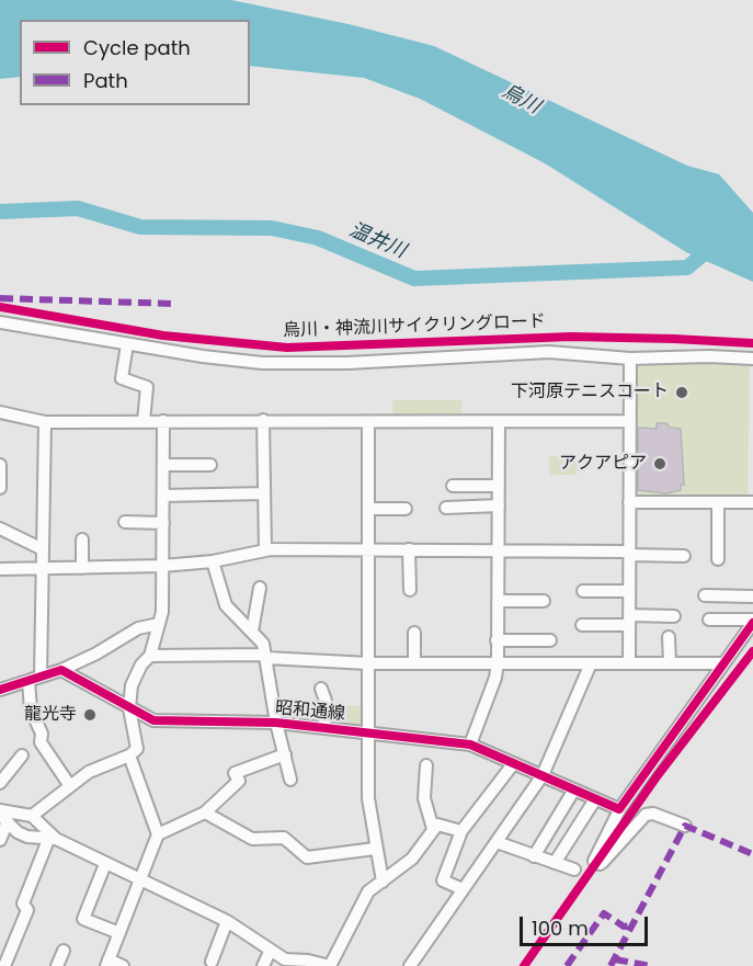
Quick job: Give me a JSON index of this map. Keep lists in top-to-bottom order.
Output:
{
  "streets": {
    "street": ["昭和通線"],
    "cycle path": ["烏川・神流川サイクリングロード"]
  },
  "water": ["烏川", "温井川"],
  "places": ["下河原テニスコート", "アクアピア", "龍光寺"],
  "legend": ["Cycle path", "Path"],
  "scale_bar": "100 m"
}
